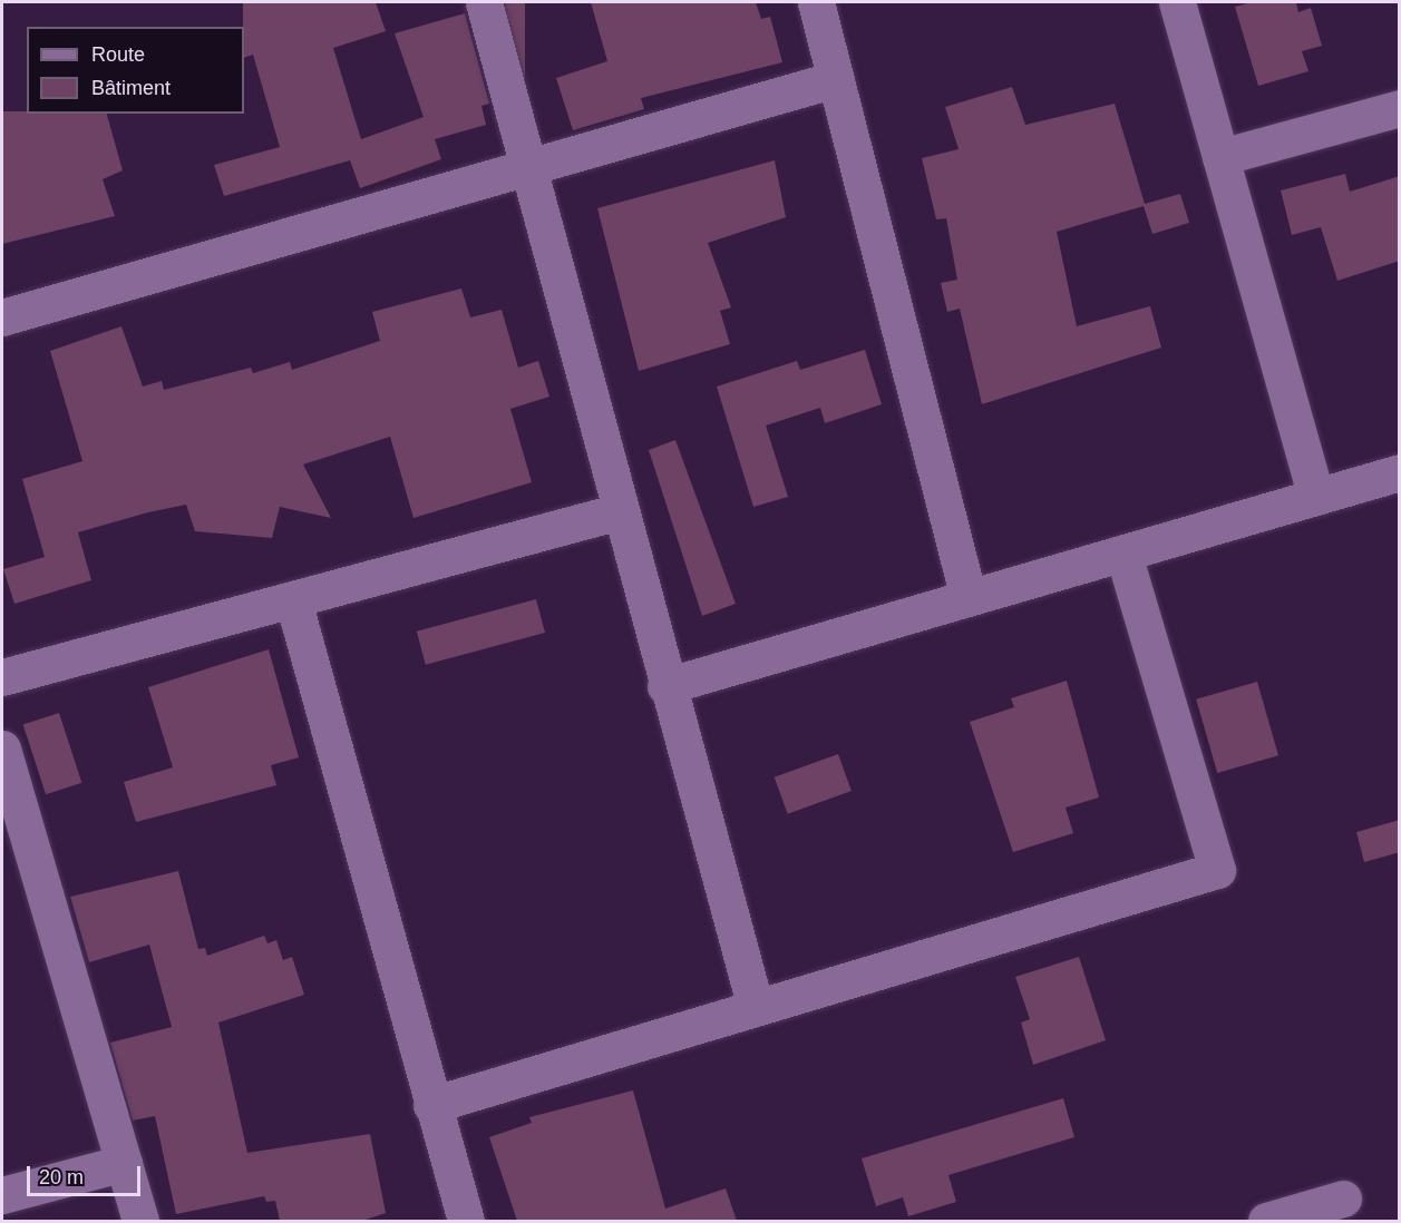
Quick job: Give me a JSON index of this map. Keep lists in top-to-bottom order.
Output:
{
  "legend": ["Route", "Bâtiment"],
  "scale_bar": "20 m"
}
